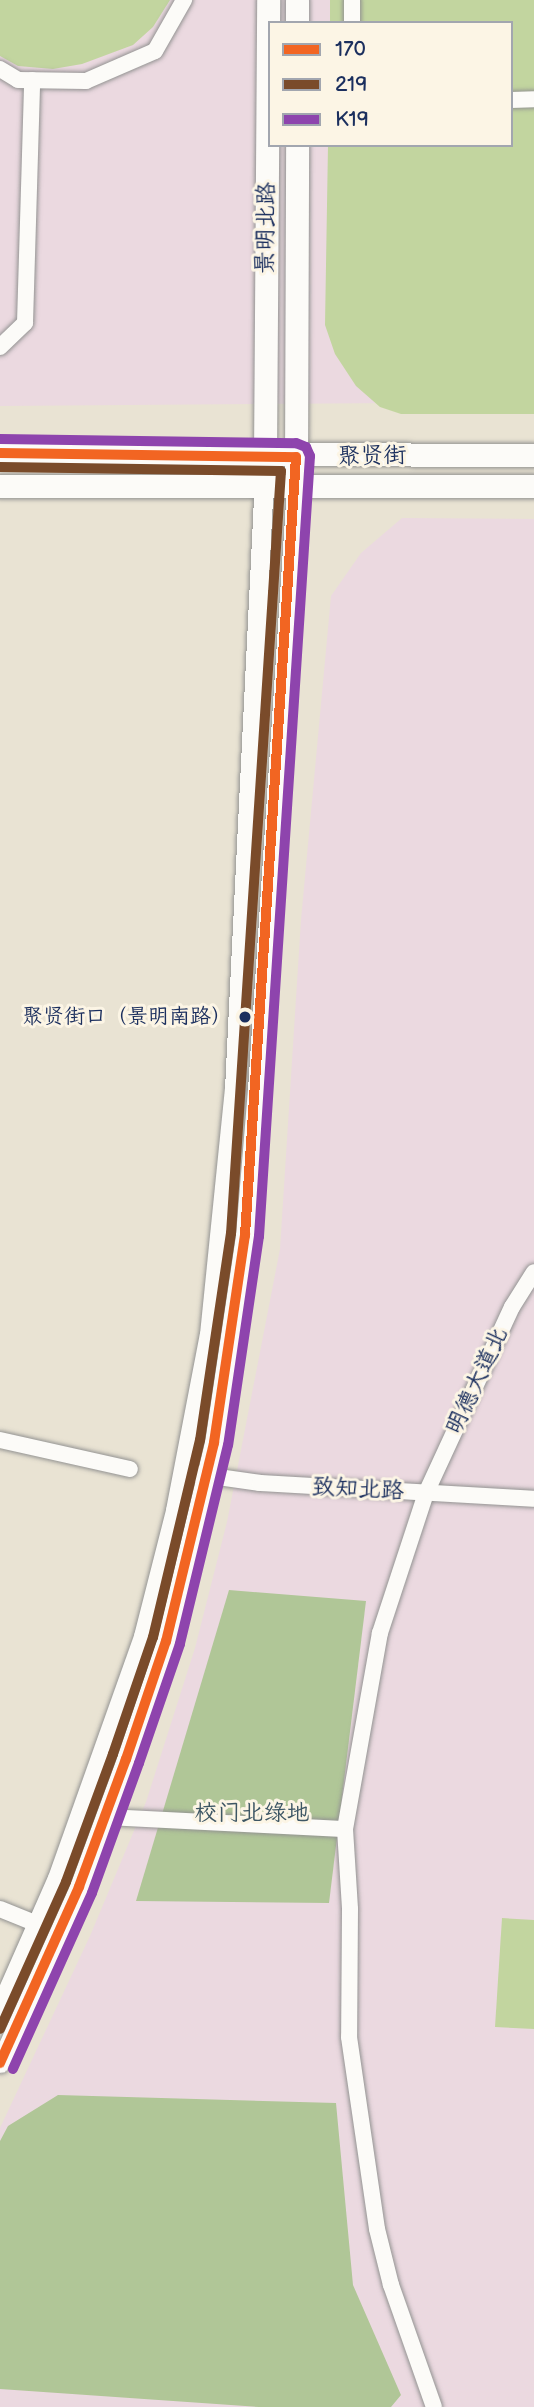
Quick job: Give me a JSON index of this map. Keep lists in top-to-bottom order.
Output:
{
  "streets": {
    "main road": ["景明北路", "聚贤街"],
    "street": ["明德大道北", "致知北路"]
  },
  "crossings": [
    ["景明北路", "聚贤街"],
    ["明德大道北", "致知北路"]
  ],
  "parks": ["校门北绿地"],
  "places": ["聚贤街口（景明南路）"],
  "lines": ["transit line K19", "transit line 170", "transit line 219"],
  "legend": ["170", "219", "K19"]
}
